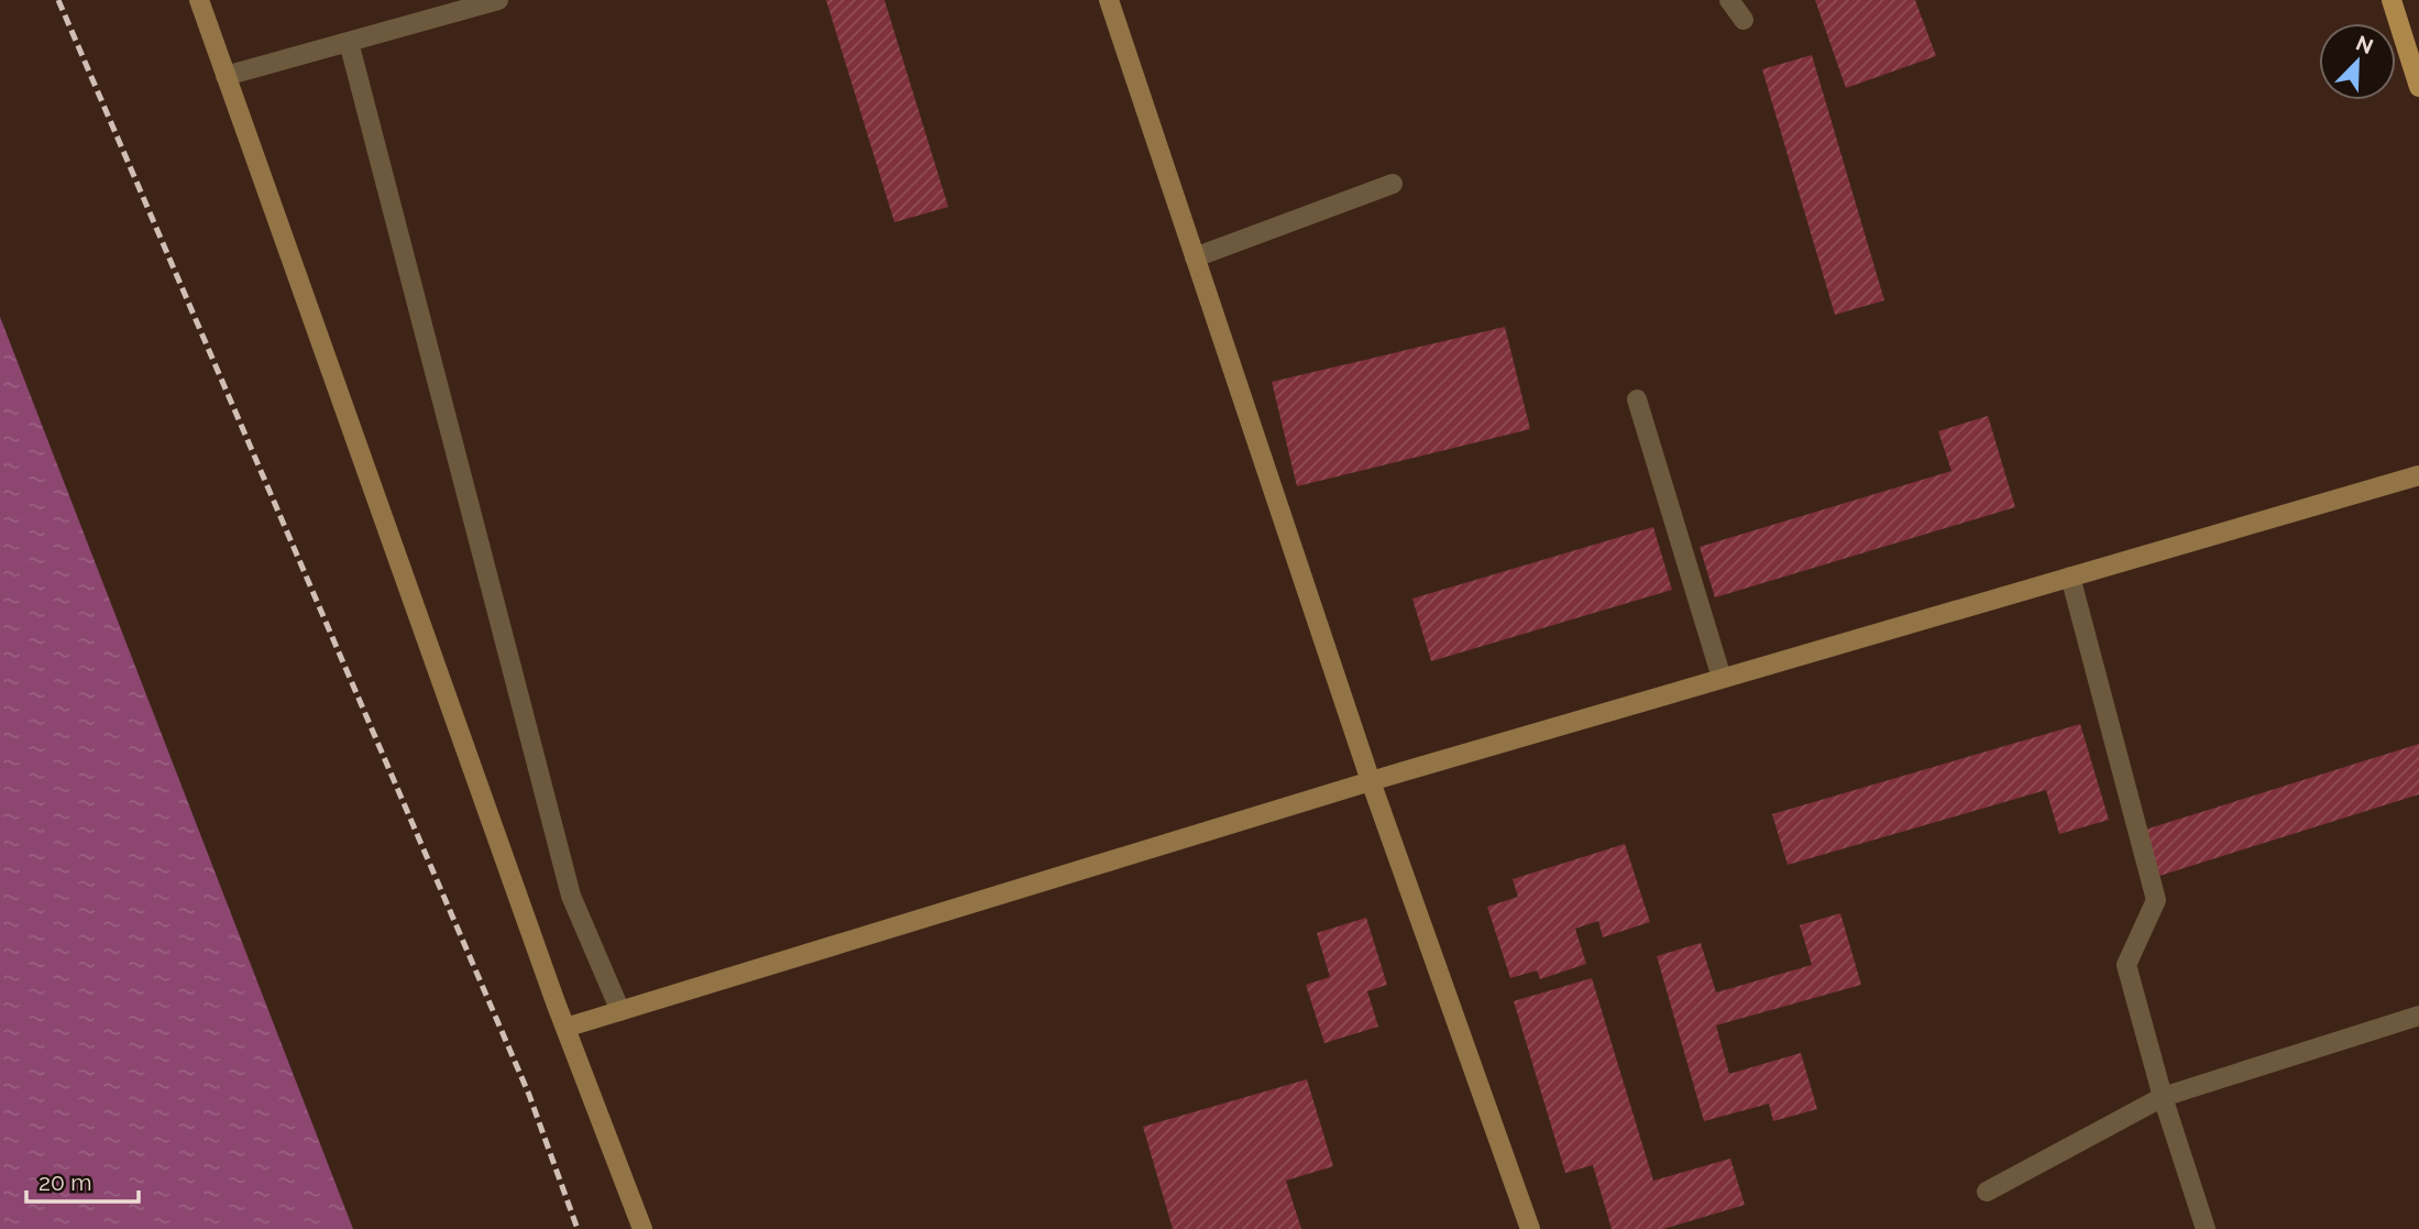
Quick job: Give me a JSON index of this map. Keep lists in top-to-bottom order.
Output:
{
  "scale_bar": "20 m",
  "north": "top right"
}
